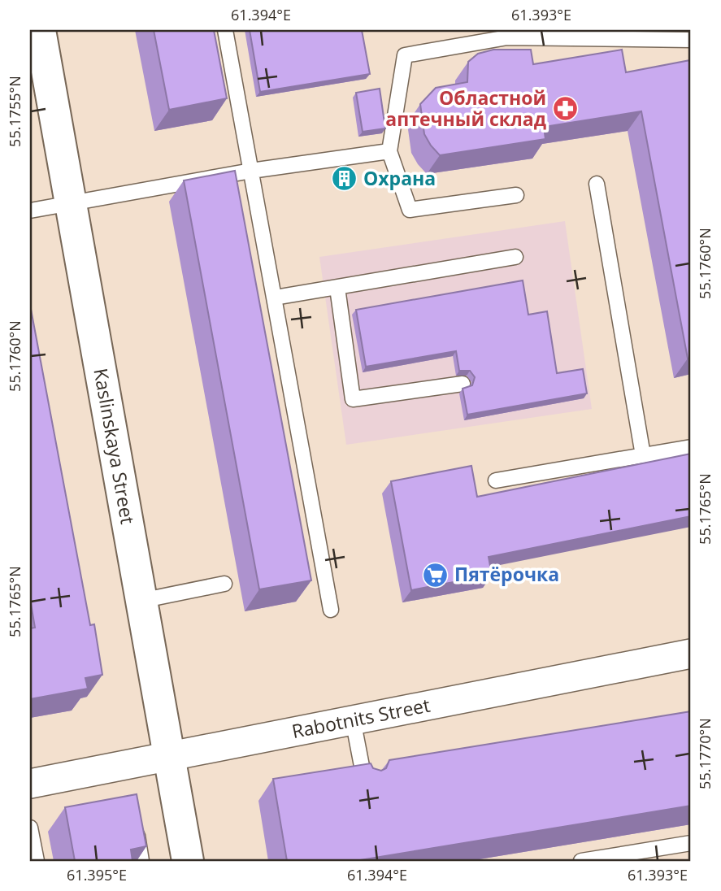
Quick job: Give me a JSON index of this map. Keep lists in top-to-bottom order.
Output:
{
  "streets": {
    "main road": ["Kaslinskaya Street"],
    "street": ["Rabotnits Street"]
  },
  "crossings": [
    ["Kaslinskaya Street", "Rabotnits Street"]
  ],
  "places": {
    "pharmacy": ["Областной аптечный склад"],
    "building": ["Охрана"],
    "supermarket": ["Пятёрочка"]
  },
  "coordinates": [
    "61.394°E",
    "61.393°E",
    "55.1755°N",
    "55.1760°N",
    "55.1765°N",
    "55.1770°N",
    "61.395°E"
  ]
}
